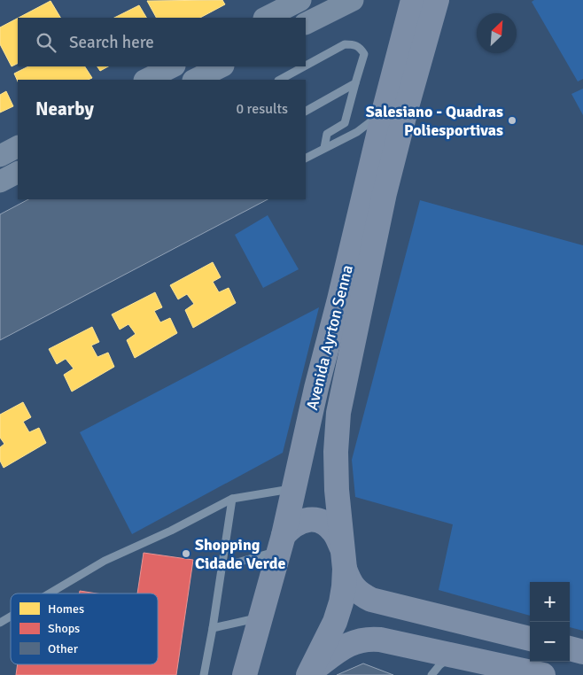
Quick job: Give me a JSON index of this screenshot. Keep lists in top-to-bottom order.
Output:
{
  "streets": {
    "main road": ["Avenida Ayrton Senna"]
  },
  "places": ["Salesiano - Quadras Poliesportivas", "Shopping Cidade Verde"],
  "legend": ["Homes", "Shops", "Other"],
  "north": "top right",
  "page": {
    "search": "Search here",
    "heading": ["Nearby", "0 results"],
    "map_buttons": ["+", "−"]
  }
}
